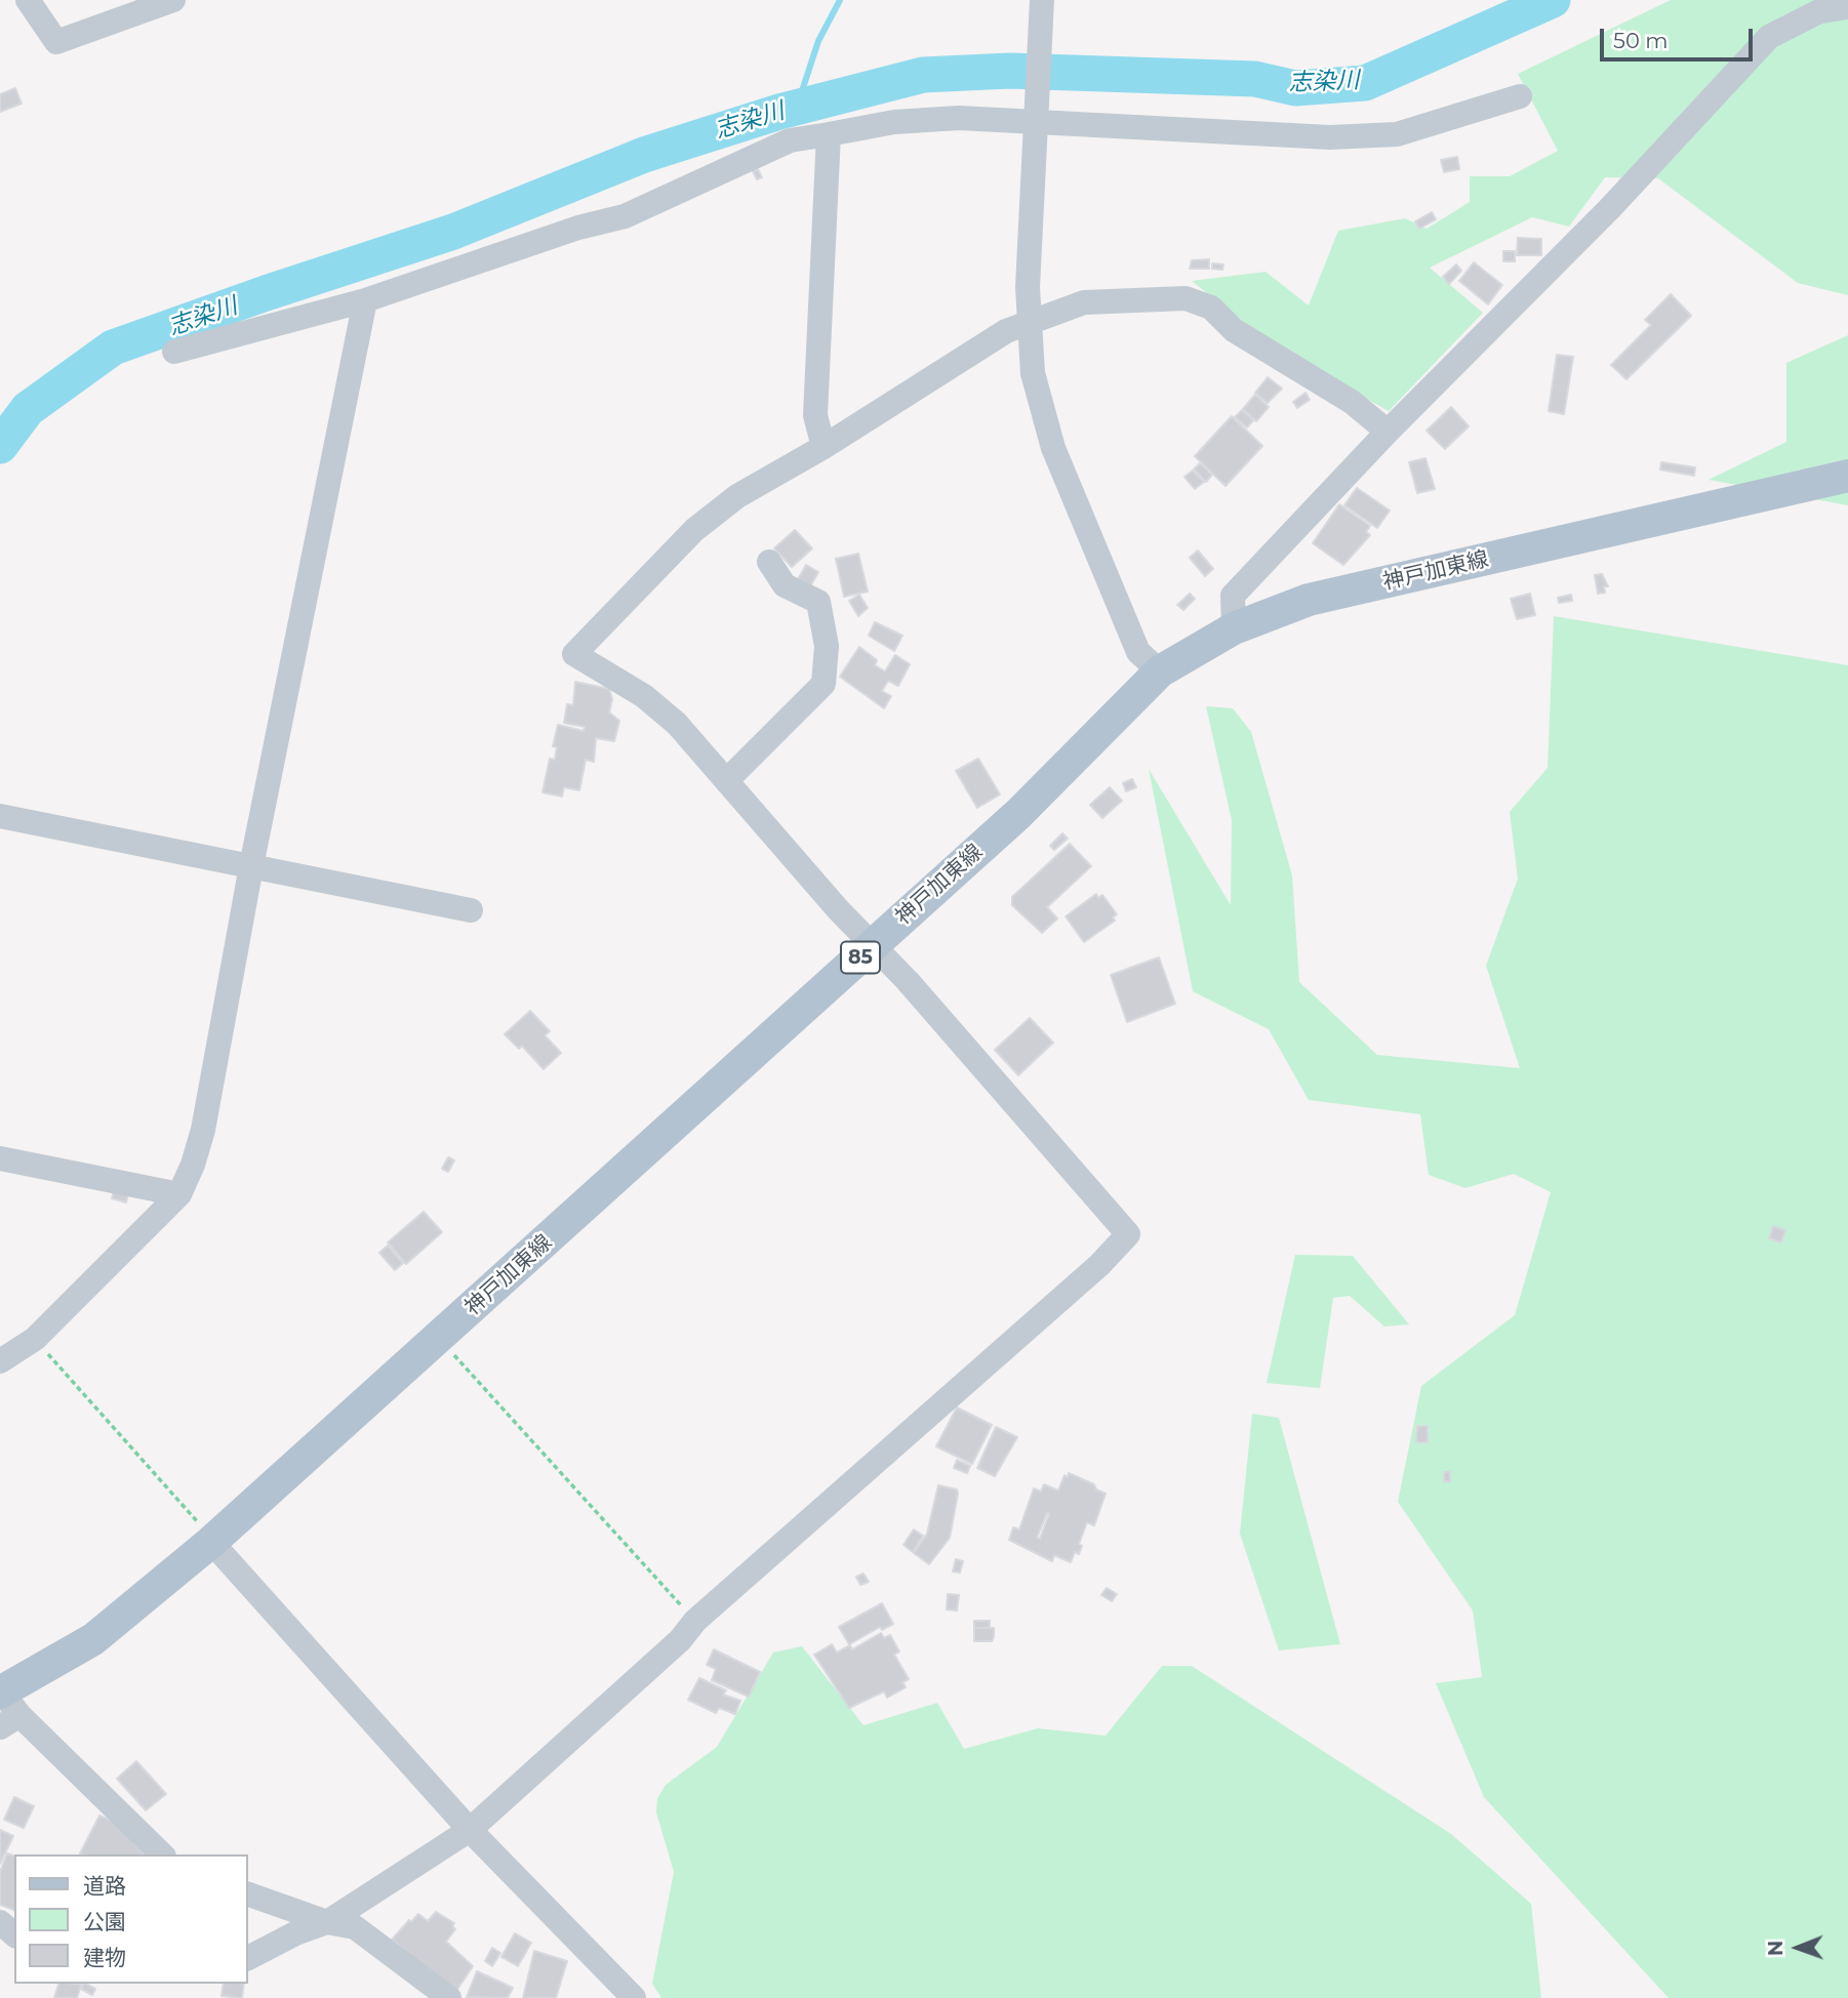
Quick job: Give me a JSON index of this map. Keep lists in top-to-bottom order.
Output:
{
  "streets": {
    "main road": ["神戸加東線", "85"]
  },
  "water": ["志染川"],
  "legend": ["道路", "公園", "建物"],
  "scale_bar": "50 m",
  "north": "left"
}
